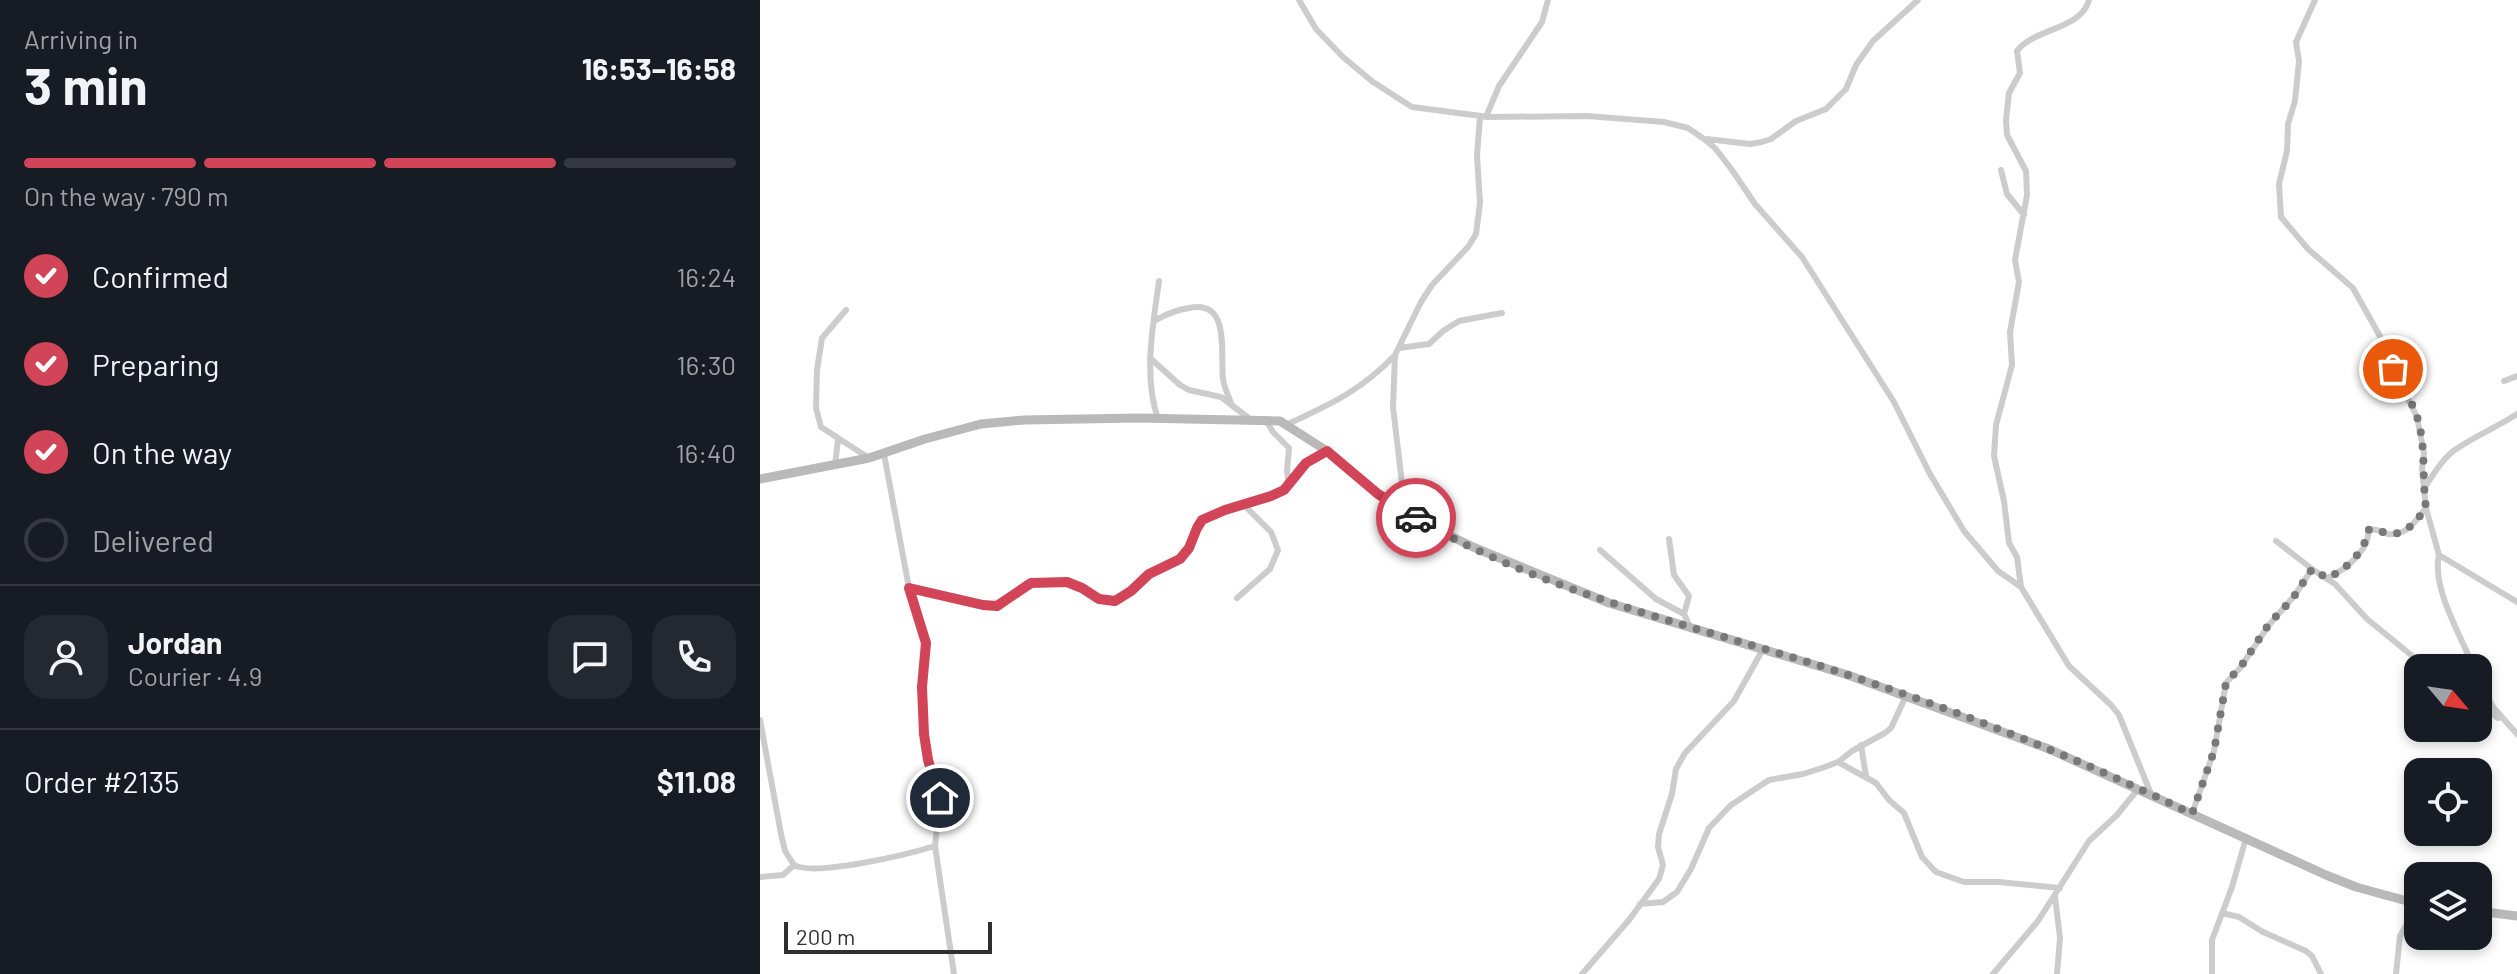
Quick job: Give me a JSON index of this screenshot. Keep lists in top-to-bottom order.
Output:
{
  "scale_bar": "200 m",
  "north": "bottom right",
  "page": {
    "heading": ["3 min", "Arriving in", "16:53–16:58"],
    "panel": [
      "Jordan",
      "Courier · 4.9",
      "Order #2135",
      "$11.08"
    ],
    "bar": "On the way · 790 m",
    "list": [
      ["Confirmed", "16:24"],
      ["Preparing", "16:30"],
      ["On the way", "16:40"],
      "Delivered"
    ],
    "scale": "200 m"
  }
}
